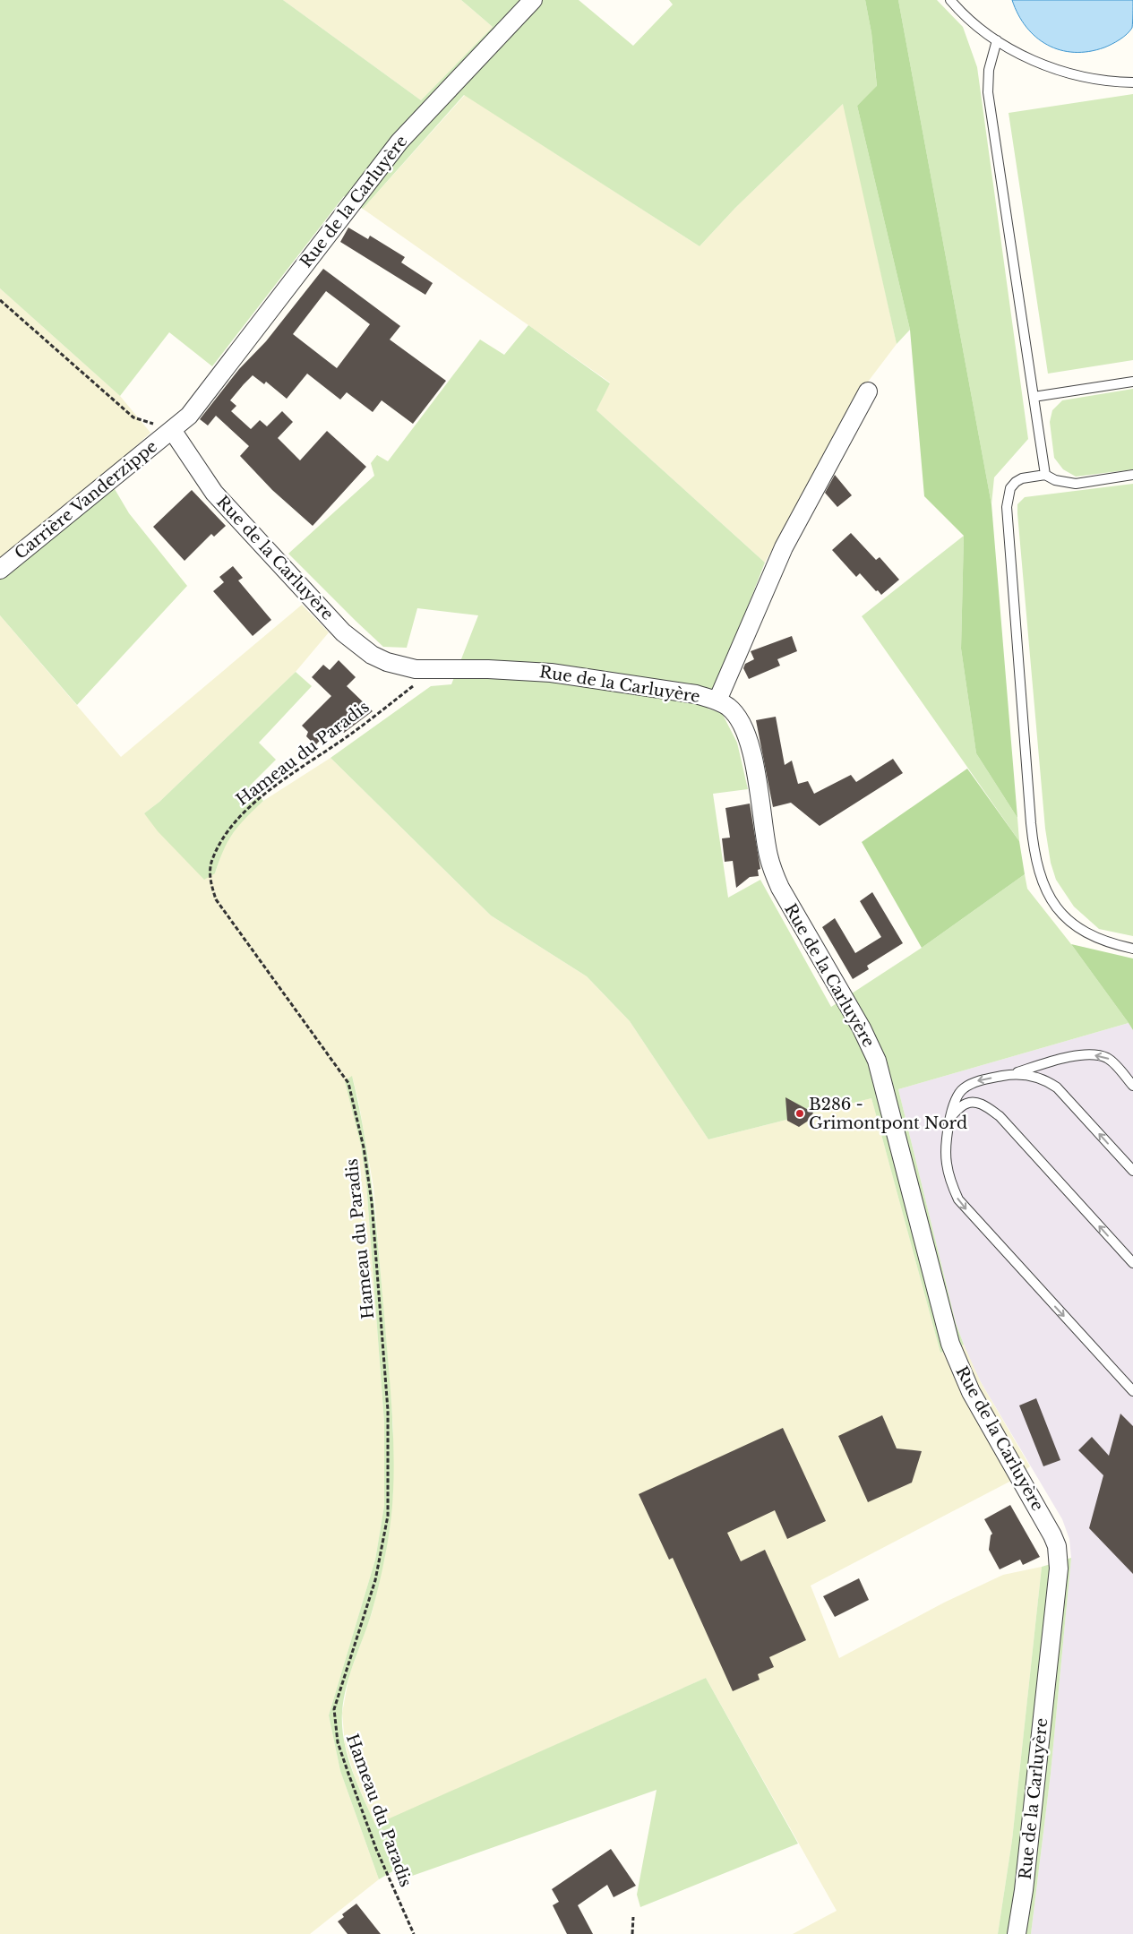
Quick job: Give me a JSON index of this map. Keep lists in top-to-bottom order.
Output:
{
  "streets": {
    "street": ["Rue de la Carluyère", "Carrière Vanderzippe"],
    "path": ["Hameau du Paradis"]
  },
  "crossings": [
    ["Rue de la Carluyère", "Carrière Vanderzippe"],
    ["Rue de la Carluyère", "Hameau du Paradis"]
  ],
  "places": ["B286 - Grimontpont Nord"]
}
